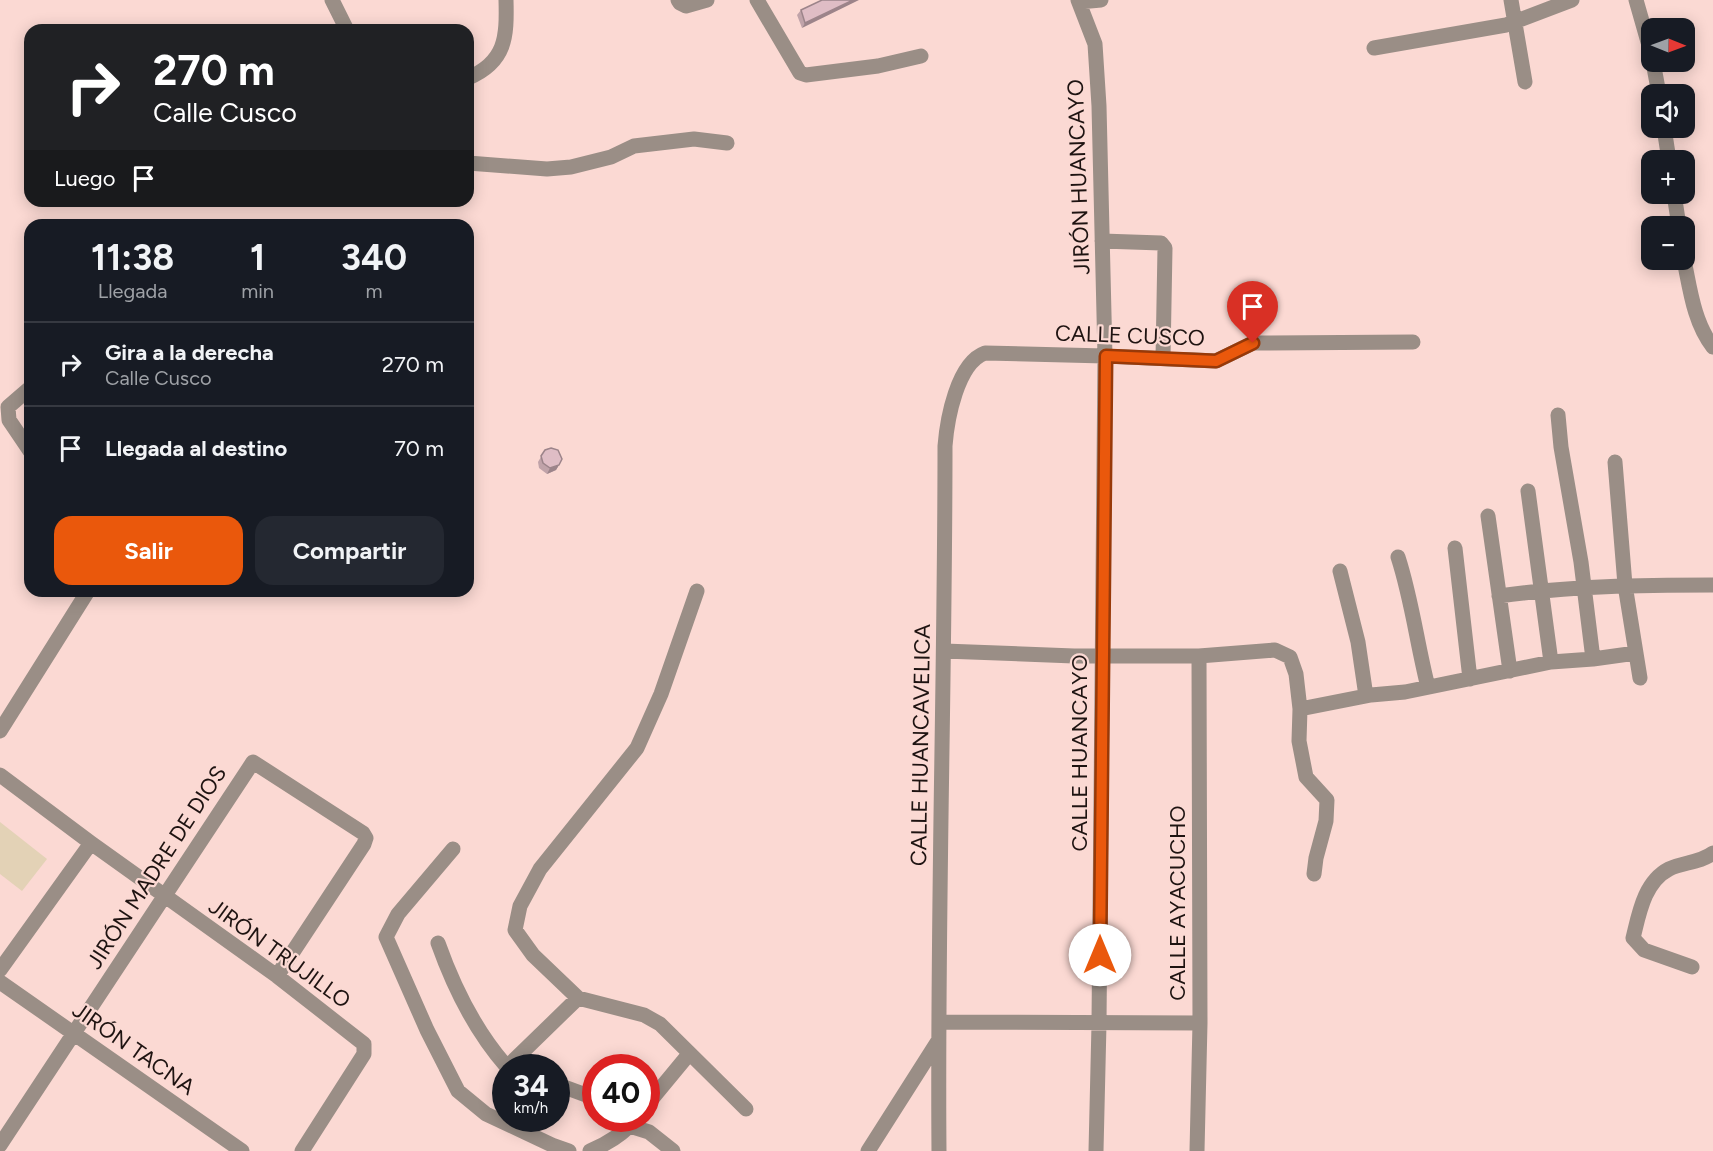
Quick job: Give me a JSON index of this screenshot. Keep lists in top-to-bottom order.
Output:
{
  "streets": {
    "street": [
      "JIRÓN HUANCAYO",
      "CALLE CUSCO",
      "CALLE HUANCAVELICA",
      "CALLE HUANCAYO",
      "JIRÓN MADRE DE DIOS",
      "CALLE AYACUCHO",
      "JIRÓN TRUJILLO",
      "JIRÓN TACNA"
    ]
  },
  "crossings": [
    ["JIRÓN HUANCAYO", "CALLE CUSCO"],
    ["JIRÓN HUANCAYO", "CALLE HUANCAYO"],
    ["CALLE CUSCO", "CALLE HUANCAVELICA"],
    ["CALLE CUSCO", "CALLE HUANCAYO"],
    ["JIRÓN MADRE DE DIOS", "JIRÓN TRUJILLO"],
    ["JIRÓN MADRE DE DIOS", "JIRÓN TACNA"]
  ],
  "north": "right",
  "page": {
    "map_buttons": ["+", "−"],
    "turn": ["270 m", "Calle Cusco"],
    "then": "Luego",
    "eta": [
      "11:38",
      "Llegada",
      "1",
      "min",
      "340",
      "m"
    ],
    "list": [
      {
        "name": "Gira a la derecha",
        "note": "Calle Cusco",
        "value": "270 m"
      },
      {
        "name": "Llegada al destino",
        "value": "70 m"
      }
    ],
    "buttons": ["Salir", "Compartir"],
    "speed": "34 km/h",
    "limit": "40"
  }
}
